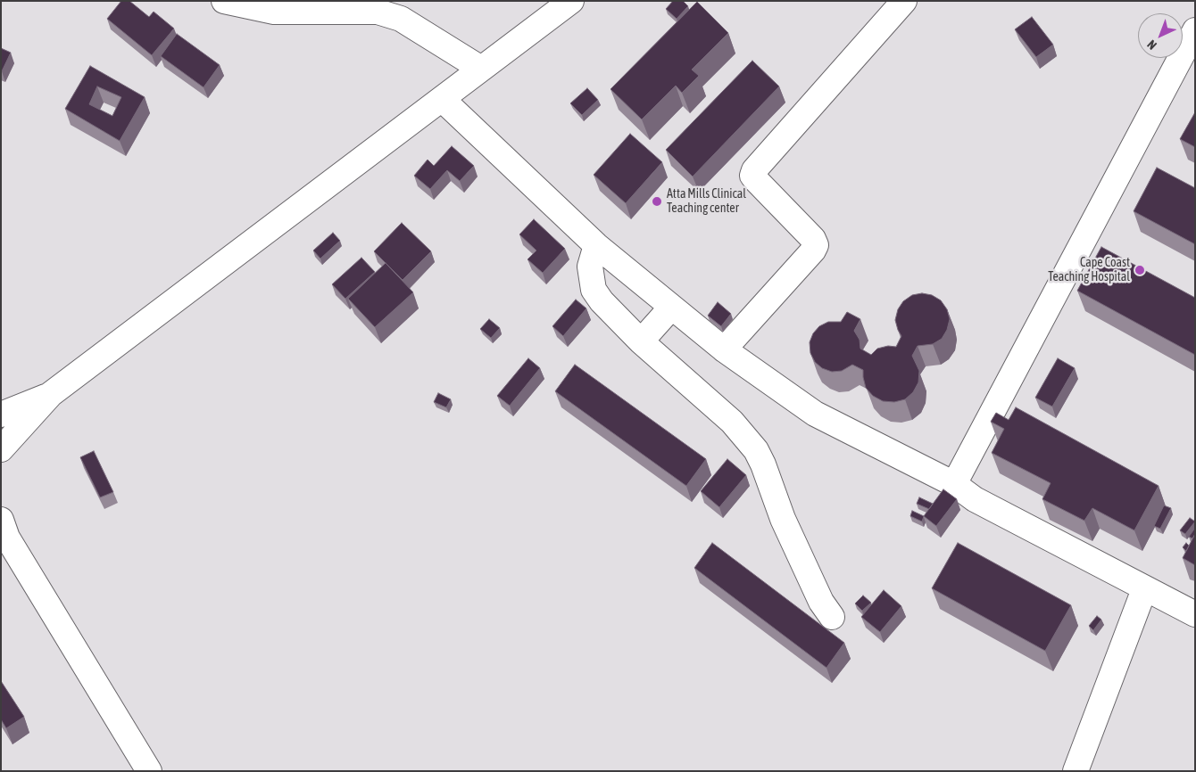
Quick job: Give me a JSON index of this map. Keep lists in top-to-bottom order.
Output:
{
  "places": ["Atta Mills Clinical Teaching center", "Cape Coast Teaching Hospital"],
  "north": "bottom left"
}
